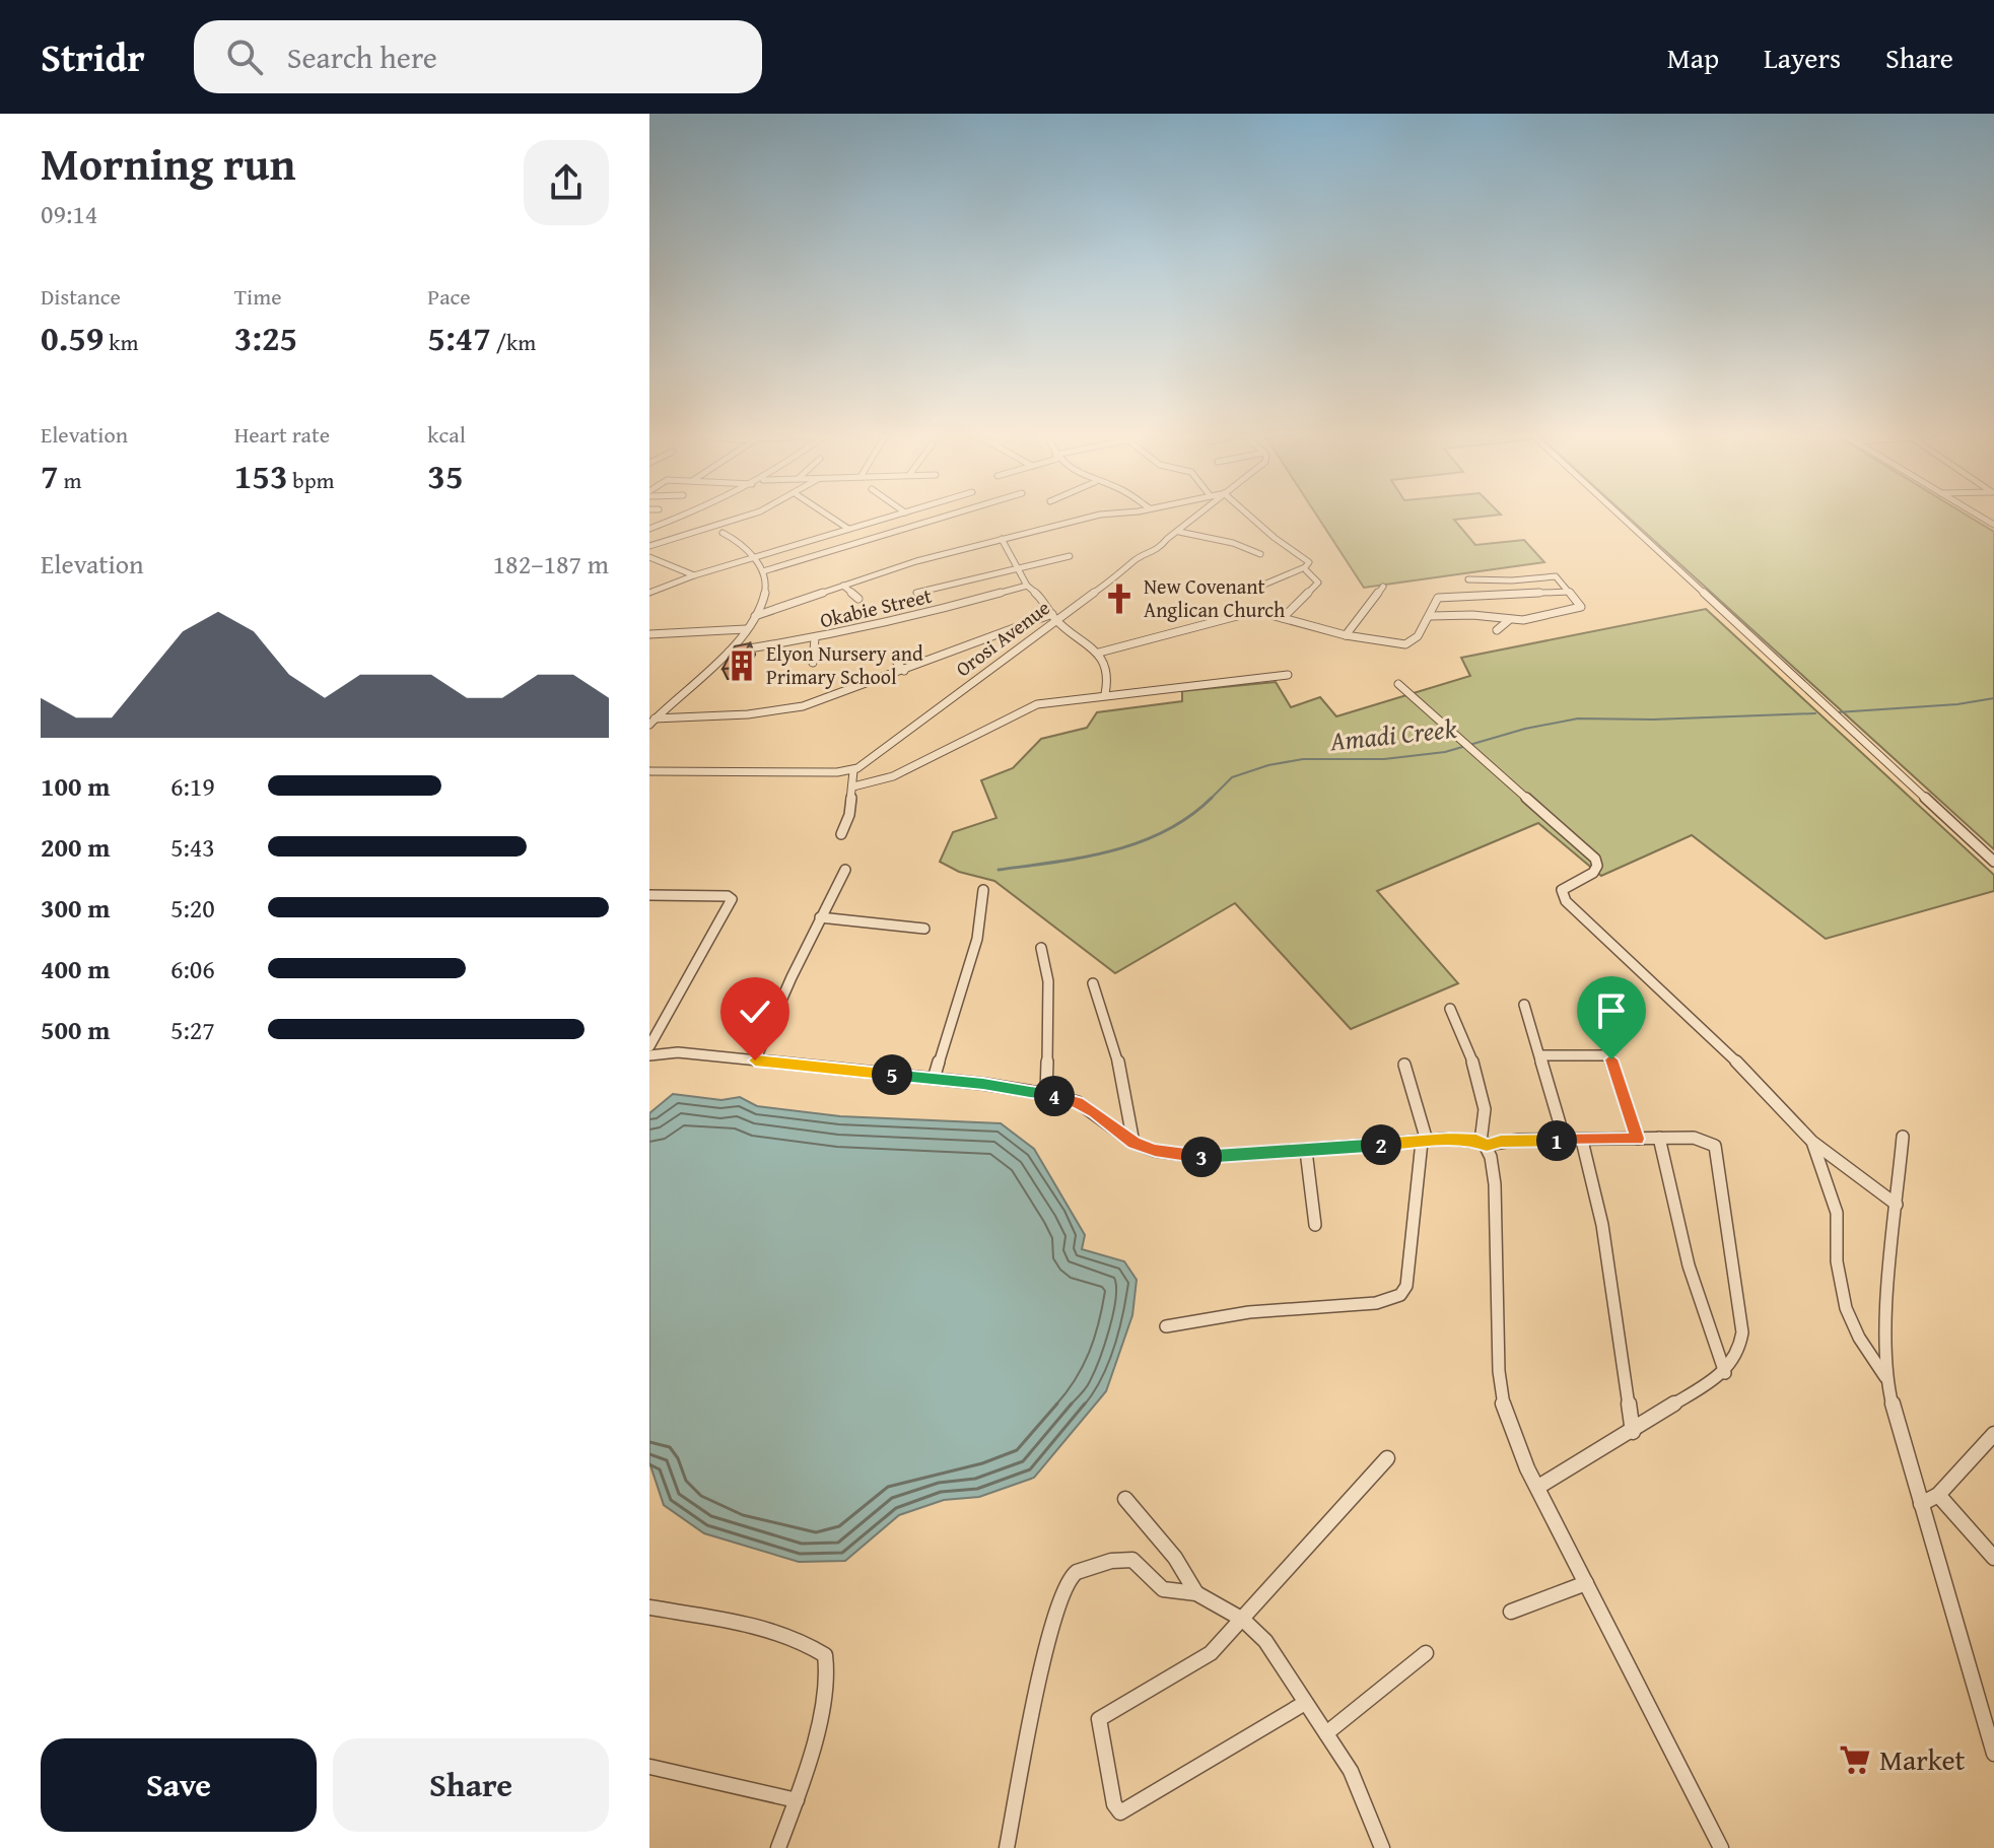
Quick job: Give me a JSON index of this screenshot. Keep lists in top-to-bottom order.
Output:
{
  "streets": {
    "street": ["Okabie Street", "Orosi Avenue"]
  },
  "water": ["Amadi Creek"],
  "places": {
    "church": ["New Covenant Anglican Church"],
    "building": ["Elyon Nursery and Primary School"],
    "supermarket": ["Market"]
  },
  "page": {
    "header": "Stridr",
    "search": "Search here",
    "nav": ["Map", "Layers", "Share"],
    "heading": ["Morning run", "09:14"],
    "stats": [
      ["Distance", "0.59 km"],
      ["Time", "3:25"],
      ["Pace", "5:47 /km"],
      ["Elevation", "7 m"],
      ["Heart rate", "153 bpm"],
      ["kcal", "35"]
    ],
    "chart": ["Elevation", "182–187 m"],
    "list": [
      {
        "name": "100 m",
        "note": "6:19"
      },
      {
        "name": "200 m",
        "note": "5:43"
      },
      {
        "name": "300 m",
        "note": "5:20"
      },
      {
        "name": "400 m",
        "note": "6:06"
      },
      {
        "name": "500 m",
        "note": "5:27"
      }
    ],
    "pins": [
      "5",
      "4",
      "1",
      "2",
      "3"
    ],
    "buttons": ["Save", "Share"]
  }
}
